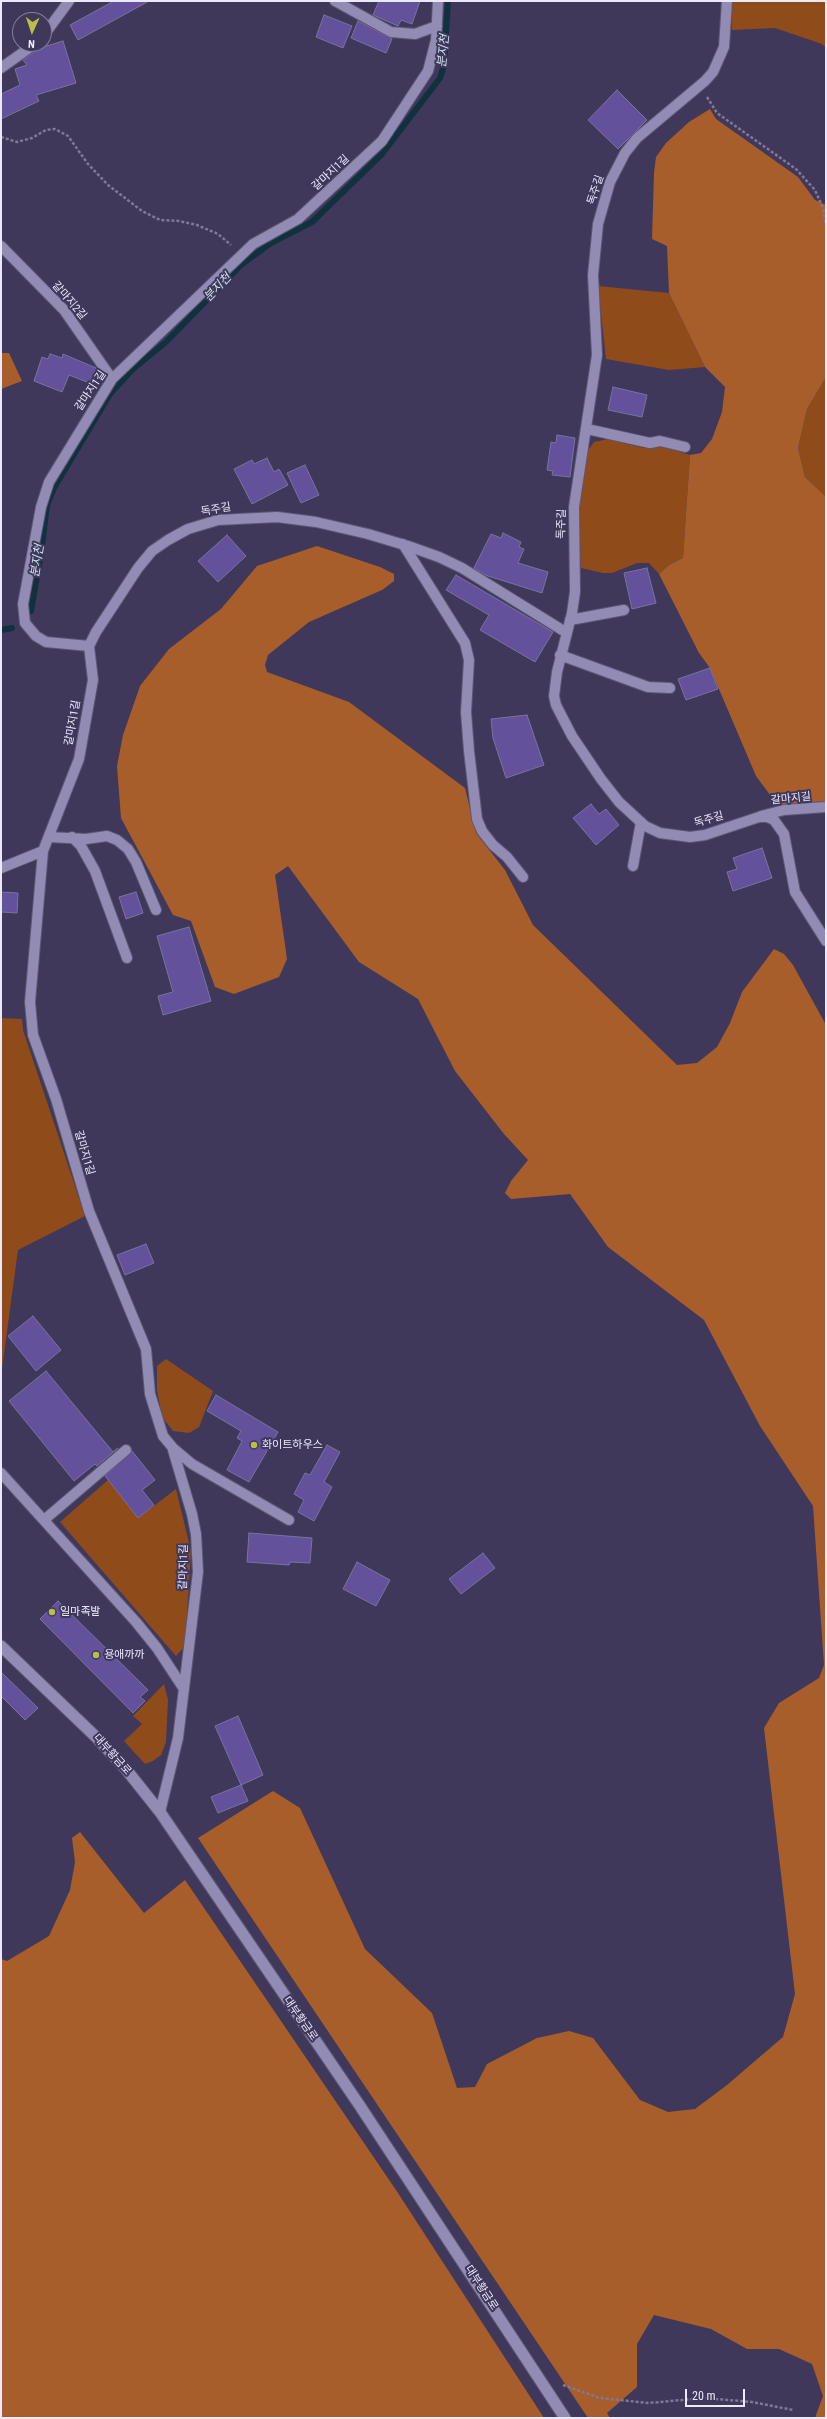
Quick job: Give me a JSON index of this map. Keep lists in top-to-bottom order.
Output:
{
  "streets": {
    "main road": ["대부황금로"],
    "lane": [
      "갈마지1길",
      "독주길",
      "갈마지2길",
      "갈마지길"
    ]
  },
  "crossings": [
    ["갈마지1길", "독주길"],
    ["갈마지1길", "갈마지2길"],
    ["갈마지1길", "대부황금로"],
    ["독주길", "갈마지길"]
  ],
  "water": ["분지천"],
  "places": ["화이트하우스", "일마족발", "용애까까"],
  "scale_bar": "20 m",
  "north": "bottom"
}
